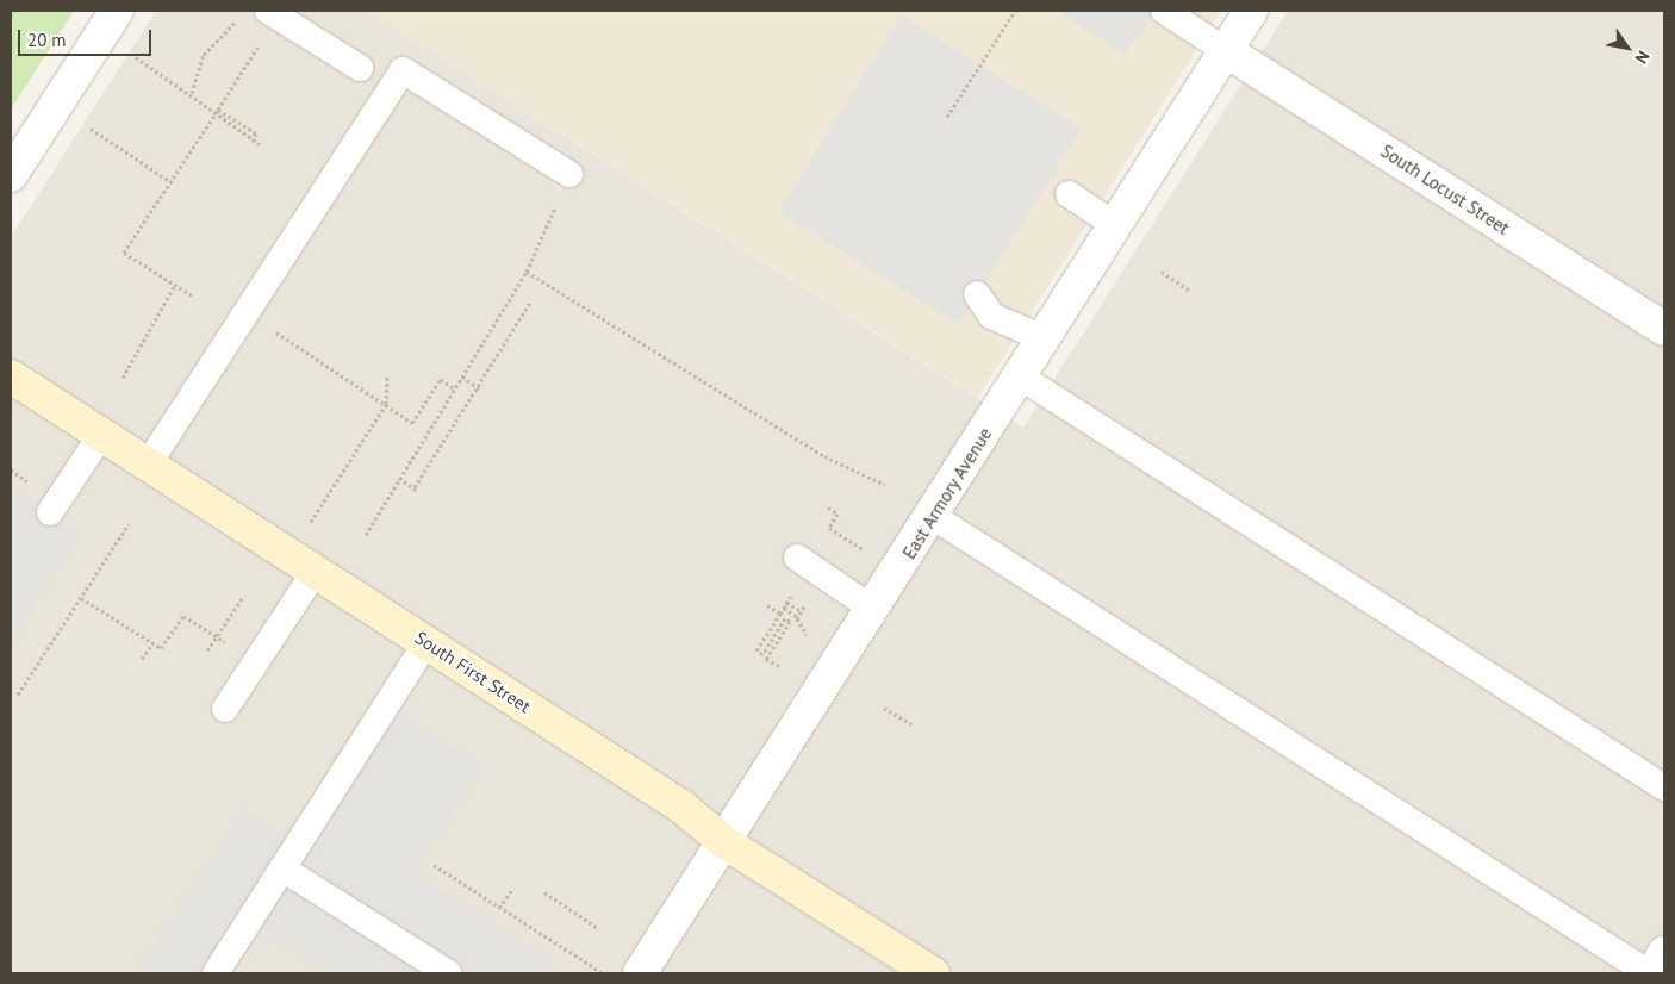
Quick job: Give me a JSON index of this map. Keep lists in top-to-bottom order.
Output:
{
  "streets": {
    "street": ["South Locust Street", "East Armory Avenue", "South First Street"]
  },
  "crossings": [
    ["South Locust Street", "East Armory Avenue"],
    ["East Armory Avenue", "South First Street"]
  ],
  "scale_bar": "20 m",
  "north": "bottom right"
}
